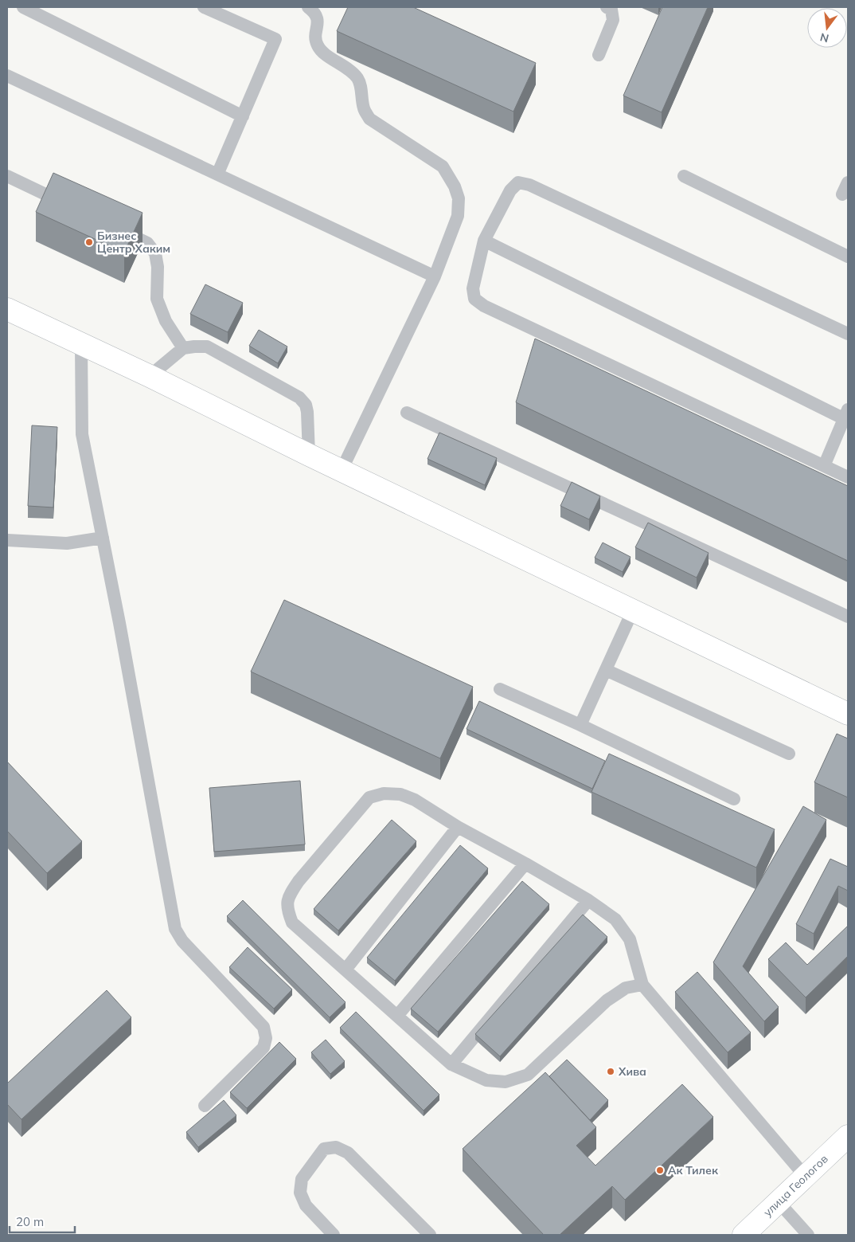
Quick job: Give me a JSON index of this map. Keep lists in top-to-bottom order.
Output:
{
  "streets": {
    "main road": ["улица Геологов"]
  },
  "places": ["Бизнес Центр Хаким", "Хива", "Ак Тилек"],
  "scale_bar": "20 m",
  "north": "bottom"
}
